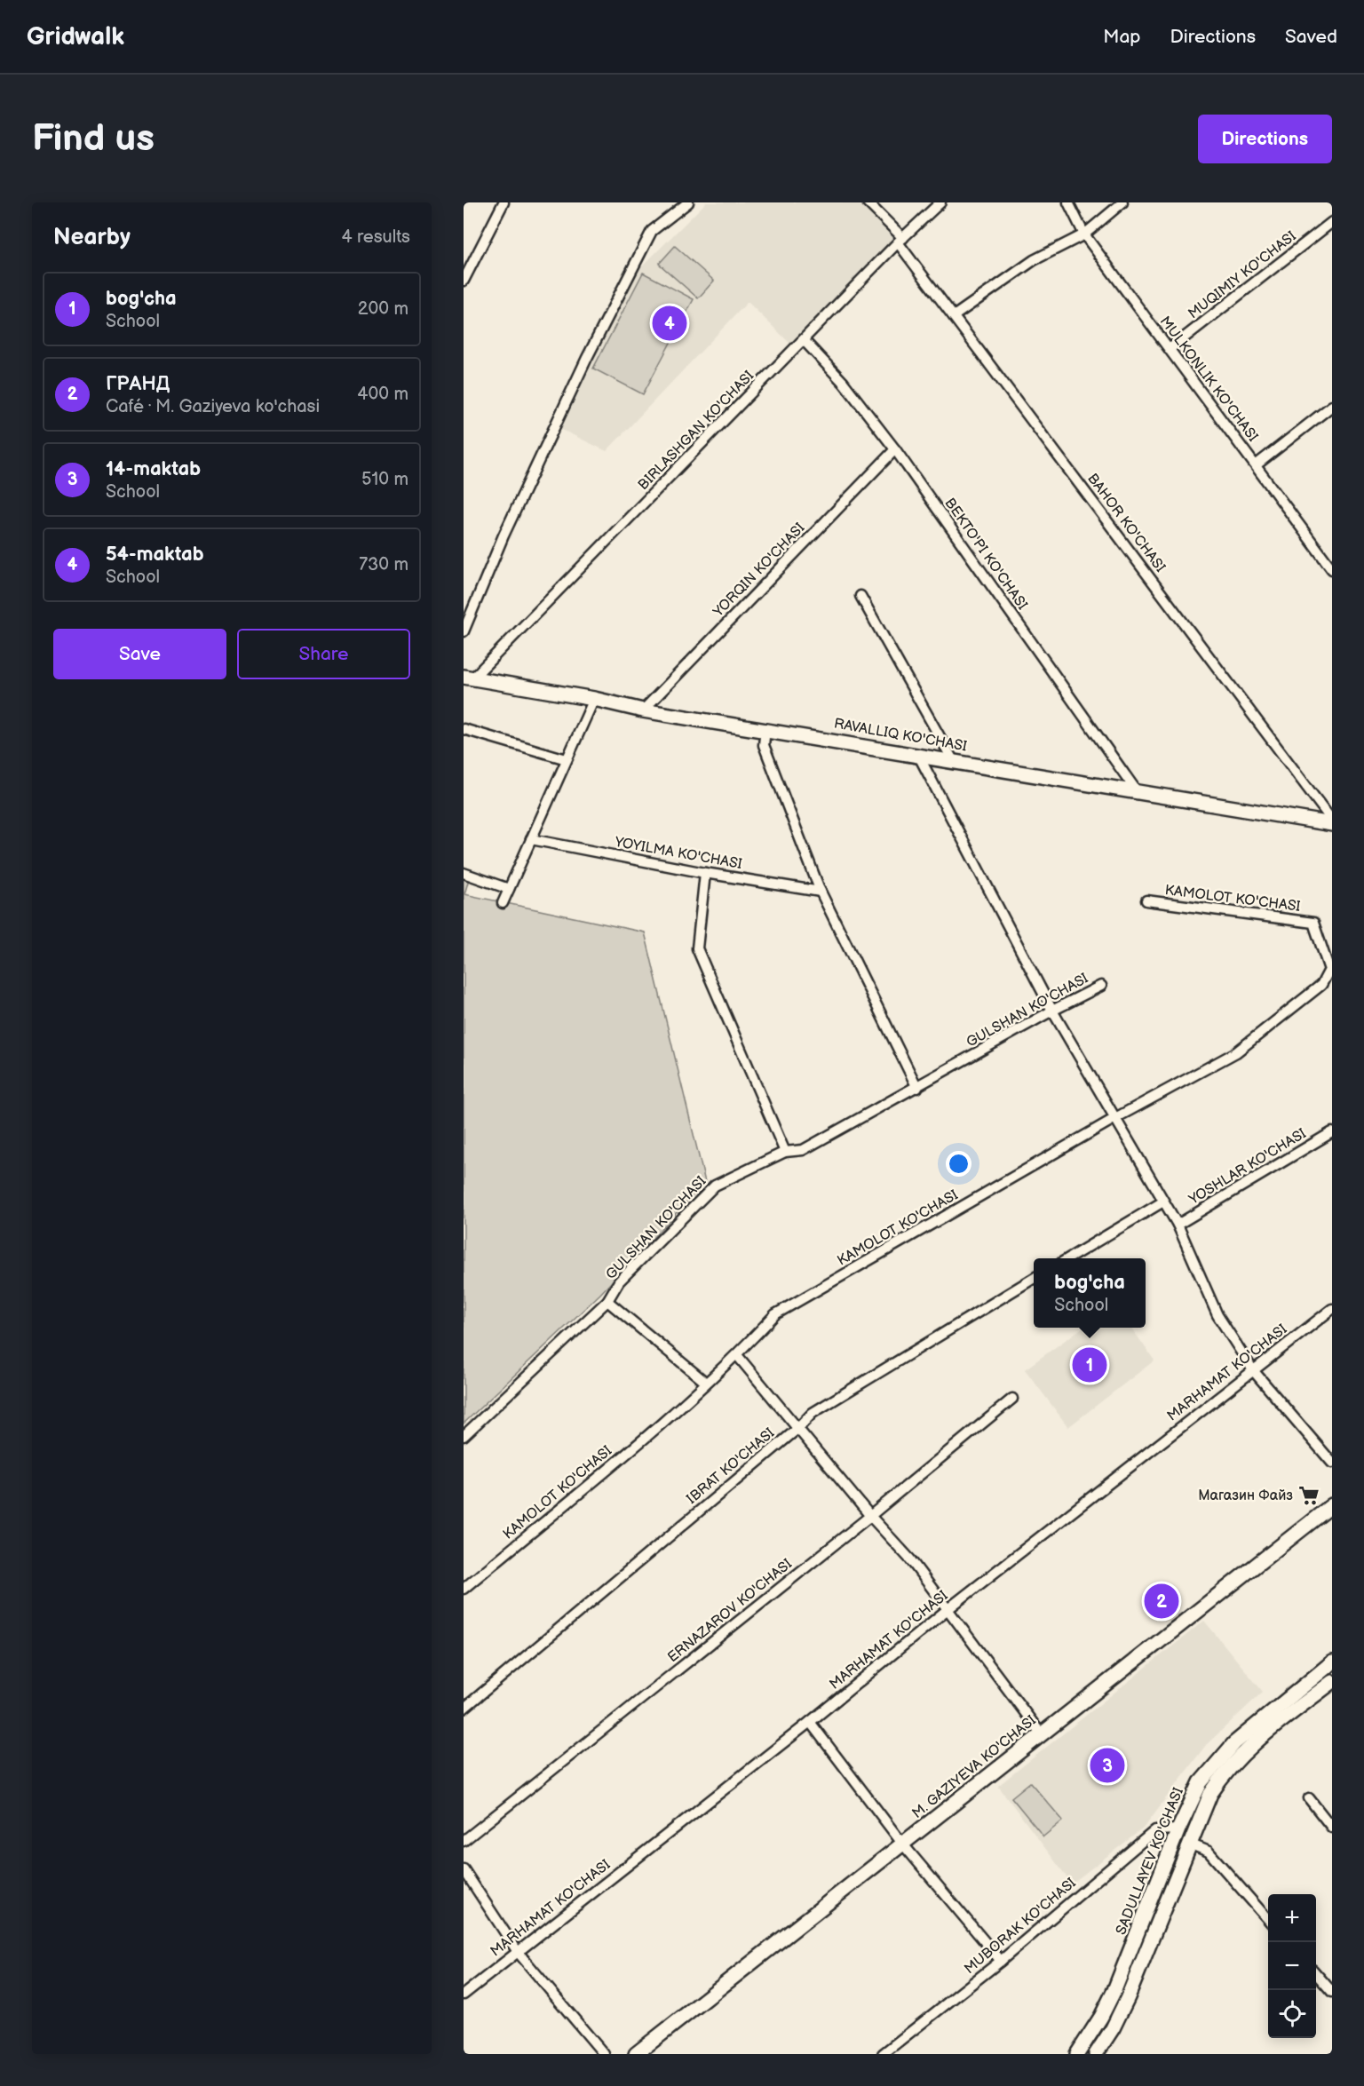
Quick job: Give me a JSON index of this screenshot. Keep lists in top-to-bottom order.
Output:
{
  "streets": {
    "street": [
      "MUQIMIY KO'CHASI",
      "MULKONLIK KO'CHASI",
      "BIRLASHGAN KO'CHASI",
      "BAHOR KO'CHASI",
      "BEKTO'PI KO'CHASI",
      "YORQIN KO'CHASI",
      "RAVALLIQ KO'CHASI",
      "YOYILMA KO'CHASI",
      "KAMOLOT KO'CHASI",
      "GULSHAN KO'CHASI",
      "YOSHLAR KO'CHASI",
      "MARHAMAT KO'CHASI",
      "IBRAT KO'CHASI",
      "ERNAZAROV KO'CHASI",
      "M. GAZIYEVA KO'CHASI",
      "SADULLAYEV KO'CHASI",
      "MUBORAK KO'CHASI"
    ]
  },
  "crossings": [
    ["MUQIMIY KO'CHASI", "MULKONLIK KO'CHASI"],
    ["BIRLASHGAN KO'CHASI", "BAHOR KO'CHASI"],
    ["BIRLASHGAN KO'CHASI", "BEKTO'PI KO'CHASI"],
    ["BIRLASHGAN KO'CHASI", "RAVALLIQ KO'CHASI"],
    ["BAHOR KO'CHASI", "RAVALLIQ KO'CHASI"],
    ["BEKTO'PI KO'CHASI", "YORQIN KO'CHASI"],
    ["BEKTO'PI KO'CHASI", "RAVALLIQ KO'CHASI"],
    ["YORQIN KO'CHASI", "RAVALLIQ KO'CHASI"],
    ["SADULLAYEV KO'CHASI", "MUBORAK KO'CHASI"]
  ],
  "places": {
    "supermarket": ["Магазин Файз"]
  },
  "page": {
    "header": "Gridwalk",
    "nav": ["Map", "Directions", "Saved"],
    "buttons": [
      "Directions",
      ["Save", "Share"]
    ],
    "title": "Find us",
    "heading": ["Nearby", "4 results"],
    "list": [
      {
        "mark": "1",
        "name": "bog'cha",
        "note": "School",
        "value": "200 m"
      },
      {
        "mark": "2",
        "name": "ГРАНД",
        "note": "Café · M. Gaziyeva ko'chasi",
        "value": "400 m"
      },
      {
        "mark": "3",
        "name": "14-maktab",
        "note": "School",
        "value": "510 m"
      },
      {
        "mark": "4",
        "name": "54-maktab",
        "note": "School",
        "value": "730 m"
      }
    ],
    "pins": [
      "4",
      "1",
      "2",
      "3"
    ],
    "popup": ["bog'cha", "School"],
    "map_buttons": ["+", "−"]
  }
}
